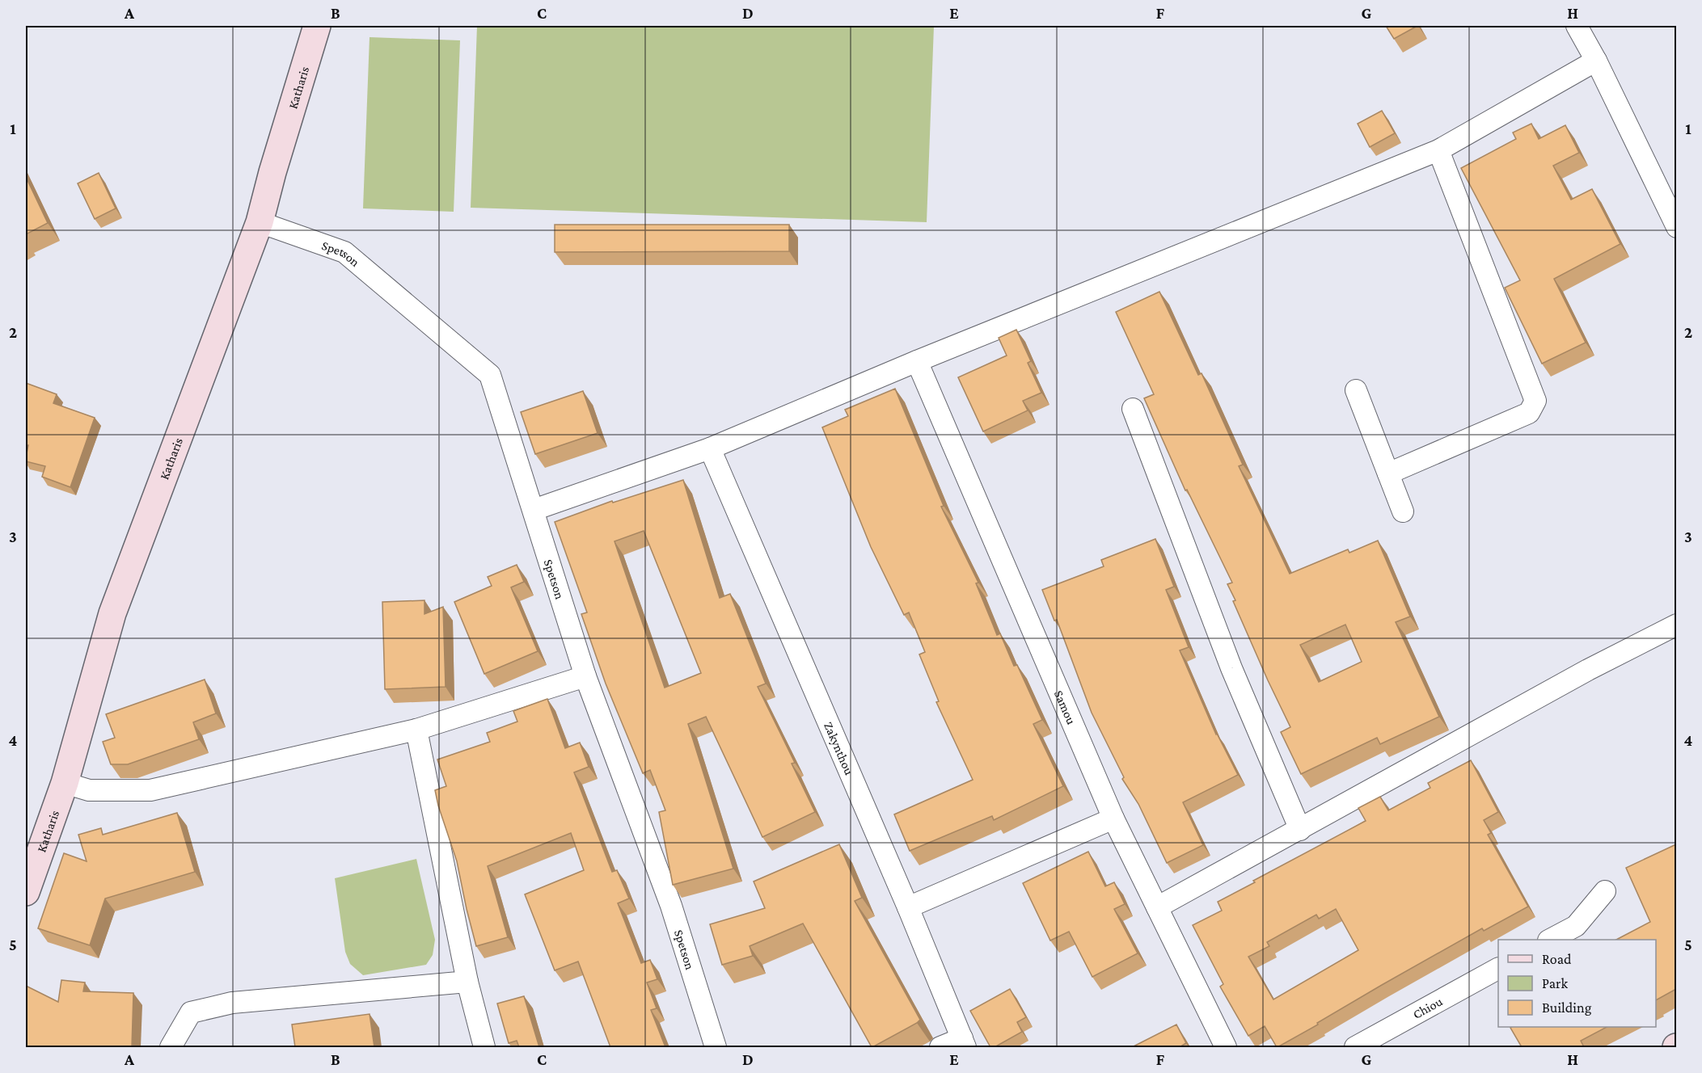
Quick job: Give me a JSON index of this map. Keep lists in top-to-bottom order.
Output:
{
  "streets": {
    "street": [
      "Katharis",
      "Spetson",
      "Samou",
      "Zakynthou",
      "Chiou"
    ]
  },
  "crossings": [
    ["Katharis", "Spetson"]
  ],
  "legend": ["Road", "Park", "Building"],
  "grid": {
    "columns": [
      "A",
      "B",
      "C",
      "D",
      "E",
      "F",
      "G",
      "H"
    ],
    "rows": [
      "1",
      "2",
      "3",
      "4",
      "5"
    ]
  }
}
